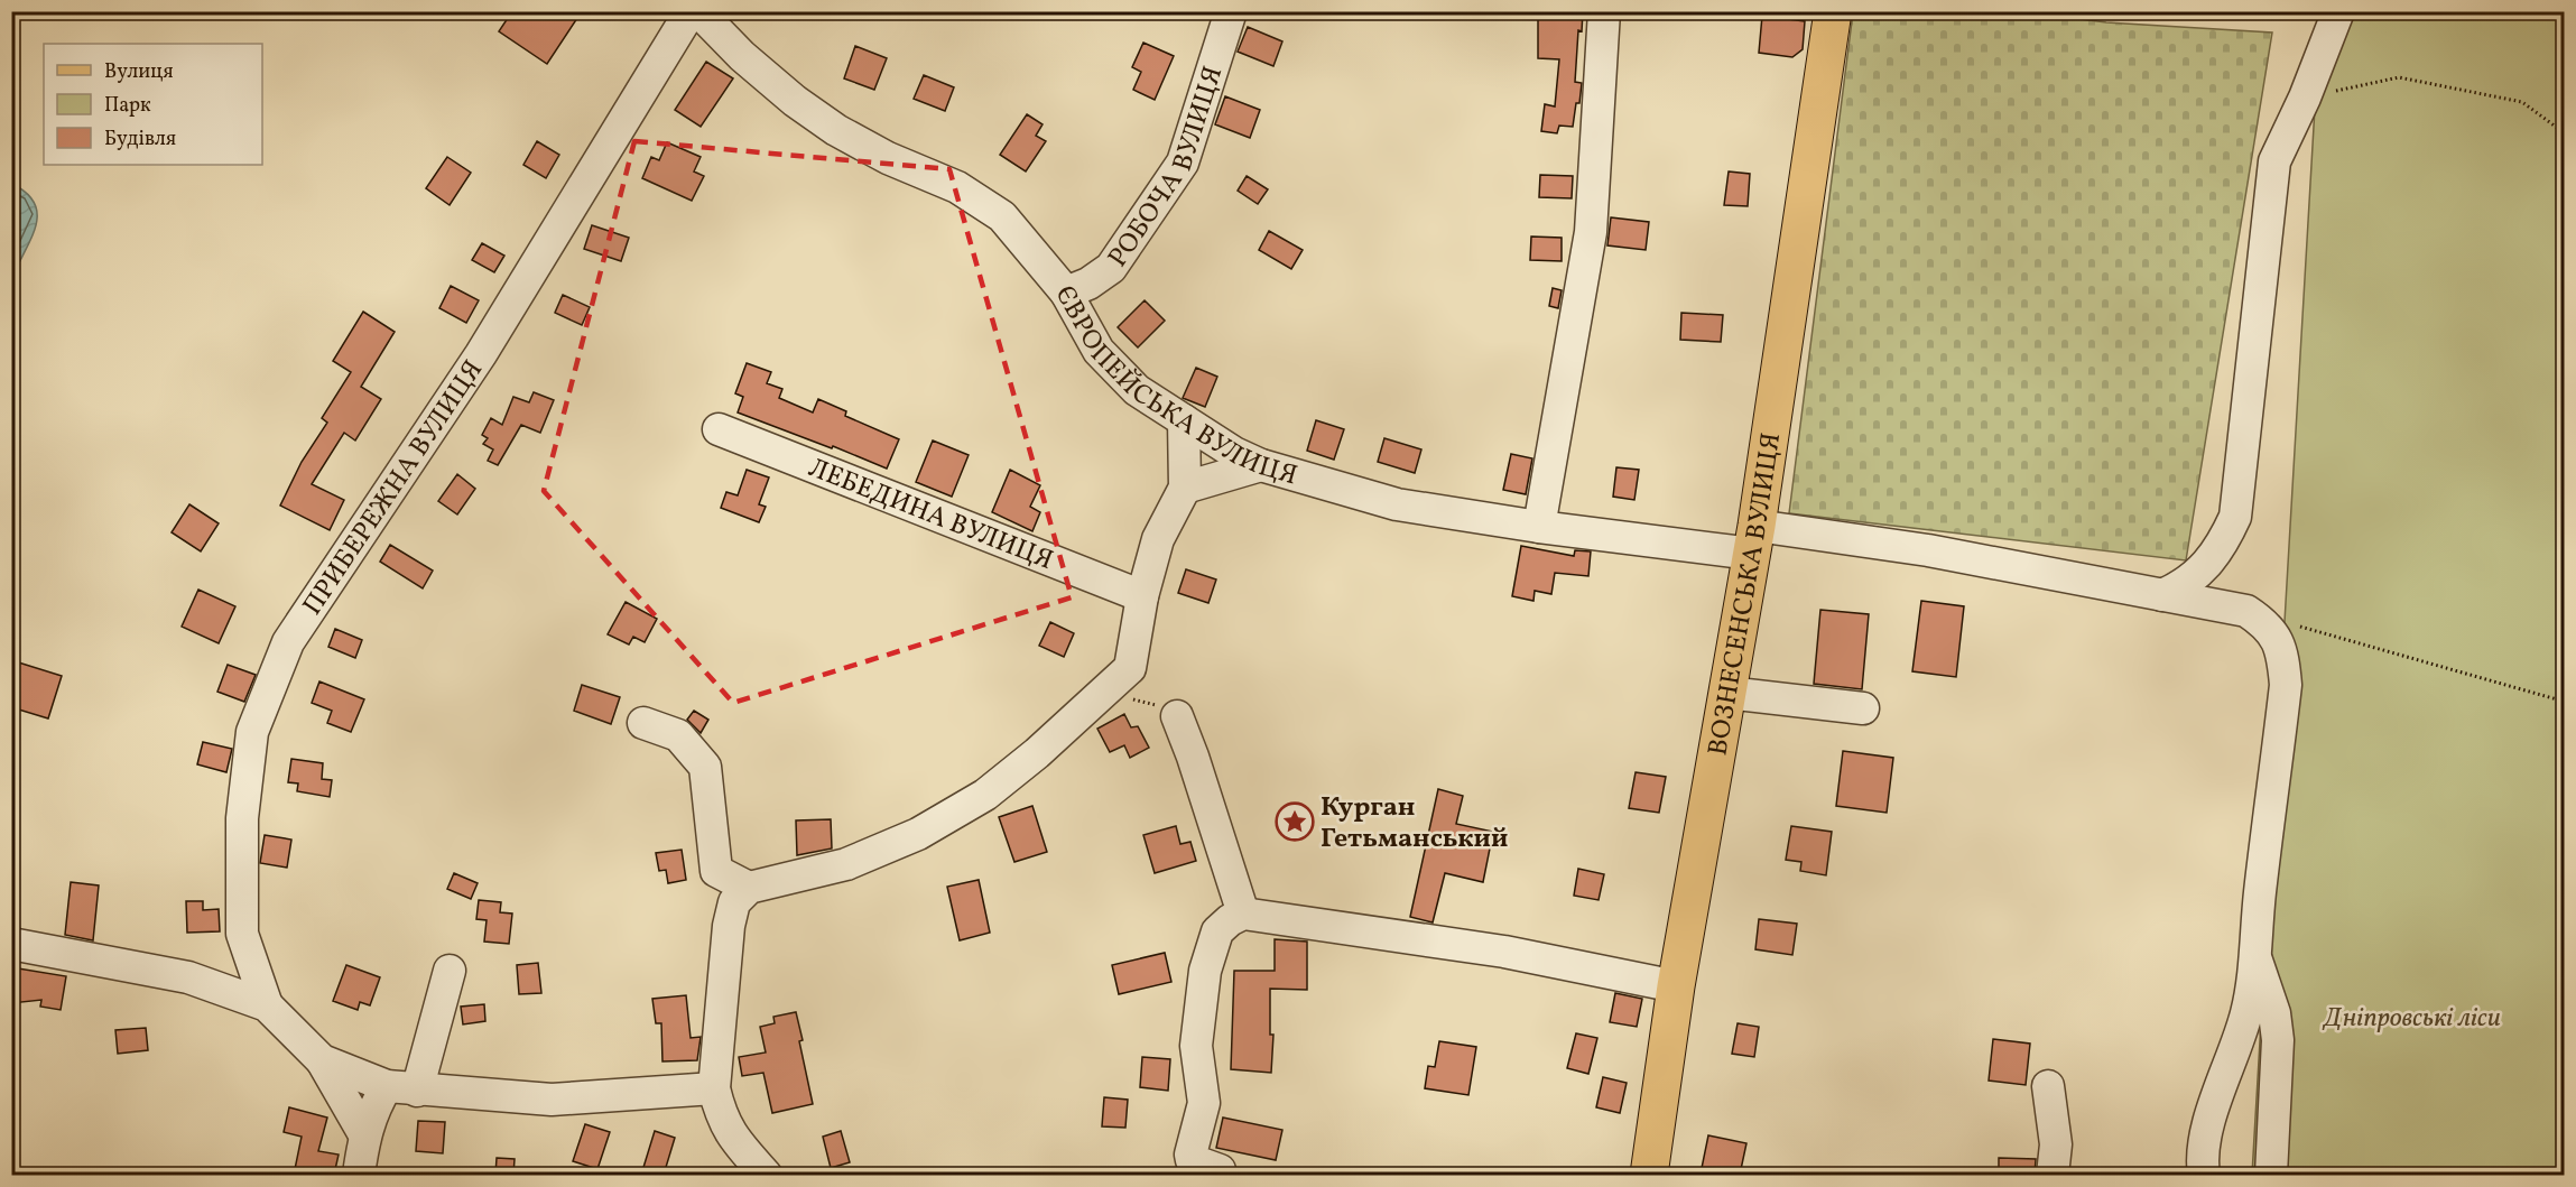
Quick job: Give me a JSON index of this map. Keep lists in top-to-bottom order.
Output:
{
  "streets": {
    "main road": ["ВОЗНЕСЕНСЬКА ВУЛИЦЯ"],
    "street": [
      "РОБОЧА ВУЛИЦЯ",
      "ЄВРОПЕЙСЬКА ВУЛИЦЯ",
      "ПРИБЕРЕЖНА ВУЛИЦЯ",
      "ЛЕБЕДИНА ВУЛИЦЯ"
    ]
  },
  "crossings": [
    ["РОБОЧА ВУЛИЦЯ", "ЄВРОПЕЙСЬКА ВУЛИЦЯ"],
    ["ЄВРОПЕЙСЬКА ВУЛИЦЯ", "ВОЗНЕСЕНСЬКА ВУЛИЦЯ"]
  ],
  "parks": ["Дніпровські ліси"],
  "places": {
    "place": ["Курган Гетьманський"]
  },
  "legend": ["Вулиця", "Парк", "Будівля"]
}
